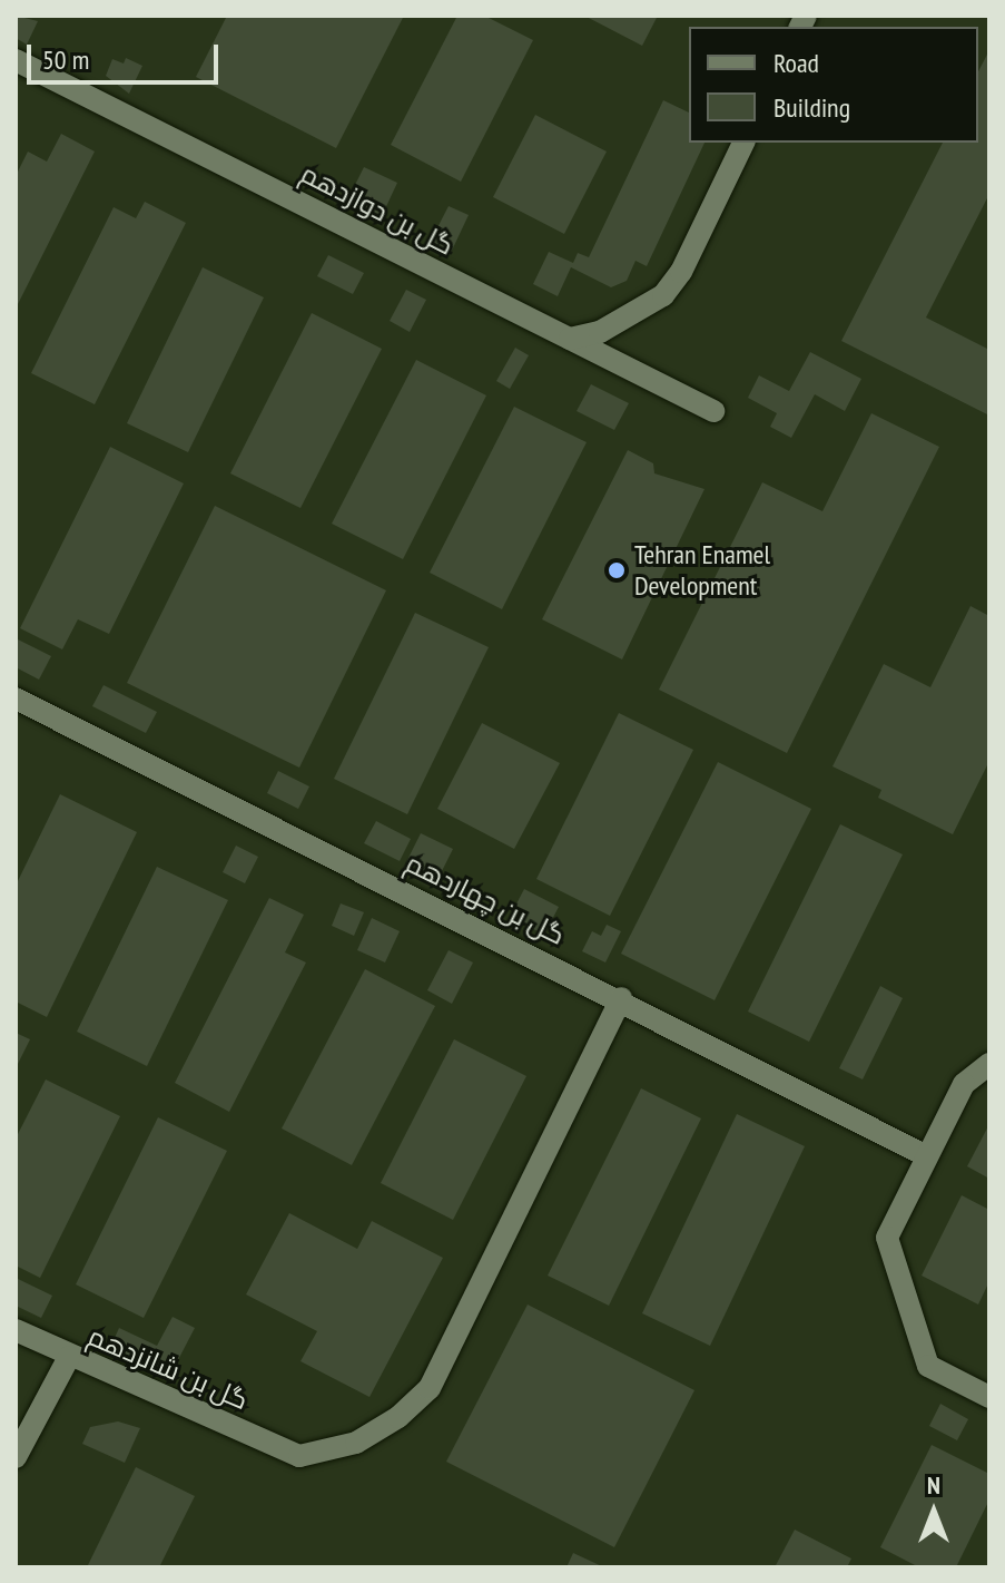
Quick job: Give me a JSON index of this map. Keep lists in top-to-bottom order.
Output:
{
  "streets": {
    "street": ["گل بن دوازدهم", "گل بن چهاردهم", "گل بن شانزدهم"]
  },
  "crossings": [
    ["گل بن چهاردهم", "گل بن شانزدهم"]
  ],
  "places": ["Tehran Enamel Development"],
  "legend": ["Road", "Building"],
  "scale_bar": "50 m",
  "north": "top"
}
